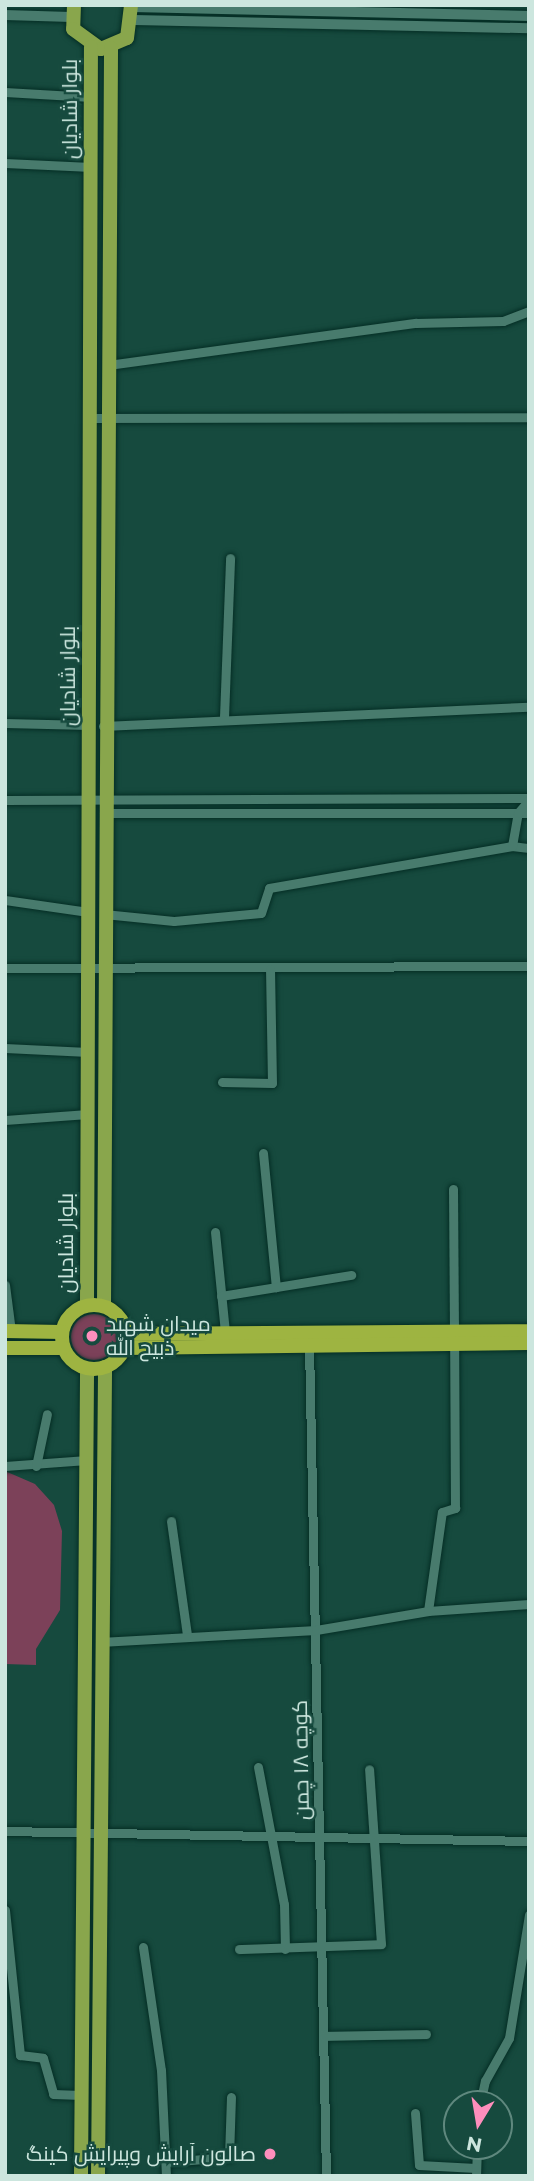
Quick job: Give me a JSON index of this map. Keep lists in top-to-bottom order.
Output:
{
  "streets": {
    "main road": ["بلوار شادیان"],
    "street": ["كوچه ١٨ چمن"]
  },
  "places": ["میدان شهید ذبیح الله", "صالون آرایش وپیرایش کینگ"],
  "north": "bottom"
}
